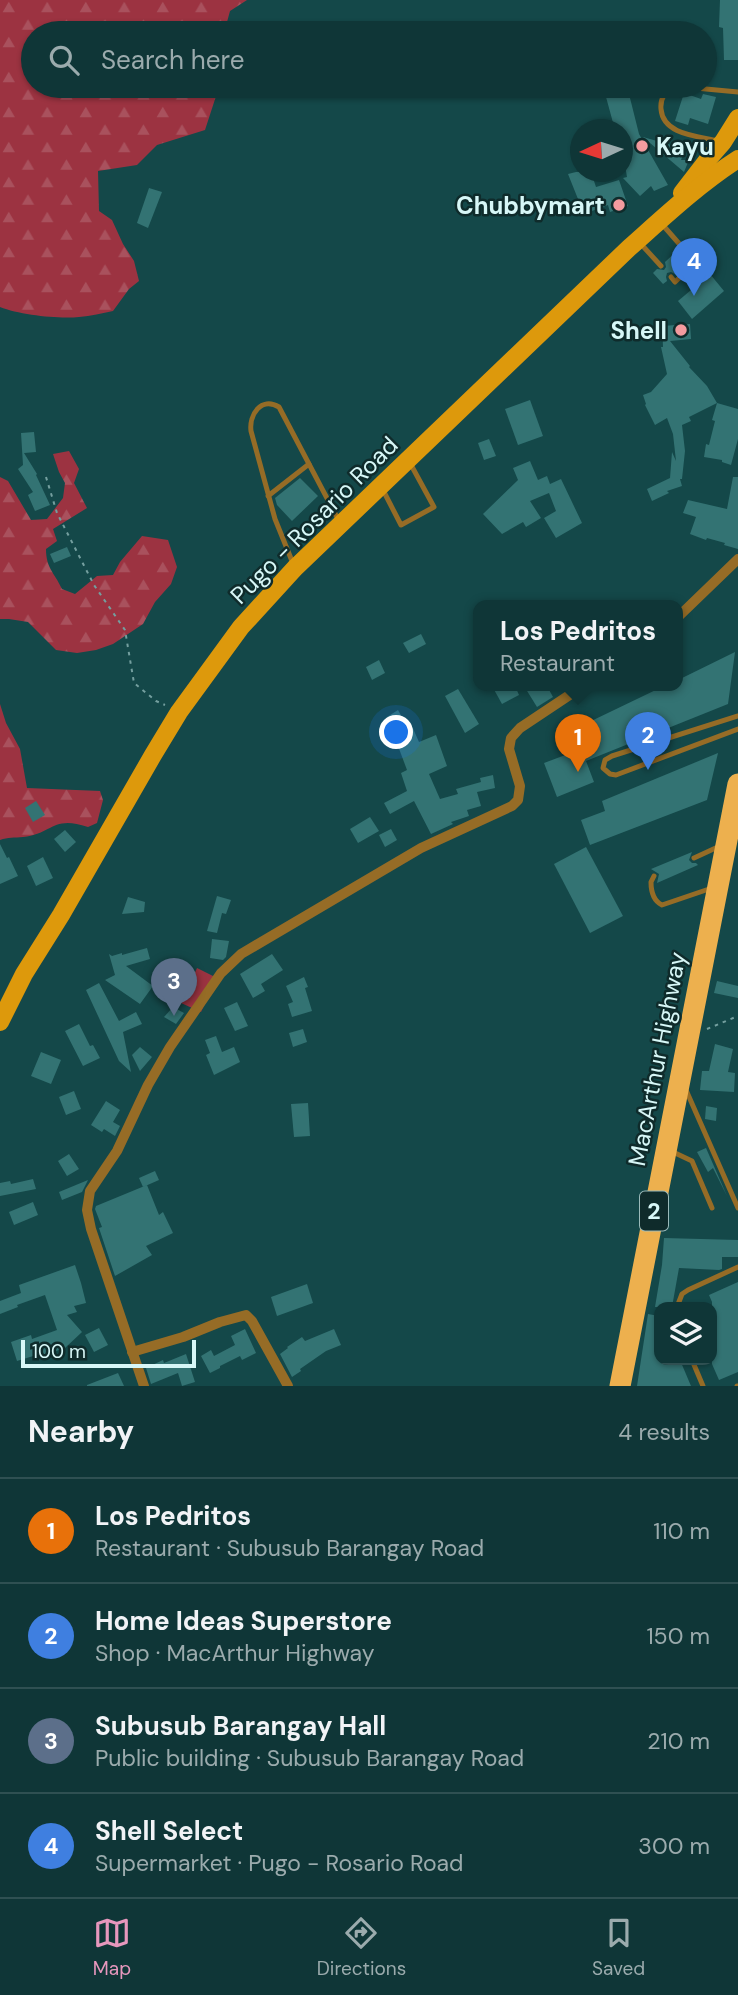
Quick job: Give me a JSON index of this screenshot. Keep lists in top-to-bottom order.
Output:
{
  "streets": {
    "highway": ["MacArthur Highway", "2"],
    "main road": ["Pugo - Rosario Road"]
  },
  "places": ["Kayu", "Chubbymart", "Shell"],
  "scale_bar": "100 m",
  "north": "left",
  "page": {
    "search": "Search here",
    "pins": [
      "4",
      "2",
      "1",
      "3"
    ],
    "popup": ["Los Pedritos", "Restaurant"],
    "scale": "100 m",
    "heading": ["Nearby", "4 results"],
    "list": [
      {
        "mark": "1",
        "name": "Los Pedritos",
        "note": "Restaurant · Subusub Barangay Road",
        "value": "110 m"
      },
      {
        "mark": "2",
        "name": "Home Ideas Superstore",
        "note": "Shop · MacArthur Highway",
        "value": "150 m"
      },
      {
        "mark": "3",
        "name": "Subusub Barangay Hall",
        "note": "Public building · Subusub Barangay Road",
        "value": "210 m"
      },
      {
        "mark": "4",
        "name": "Shell Select",
        "note": "Supermarket · Pugo - Rosario Road",
        "value": "300 m"
      }
    ],
    "nav": ["Map", "Directions", "Saved"]
  }
}
